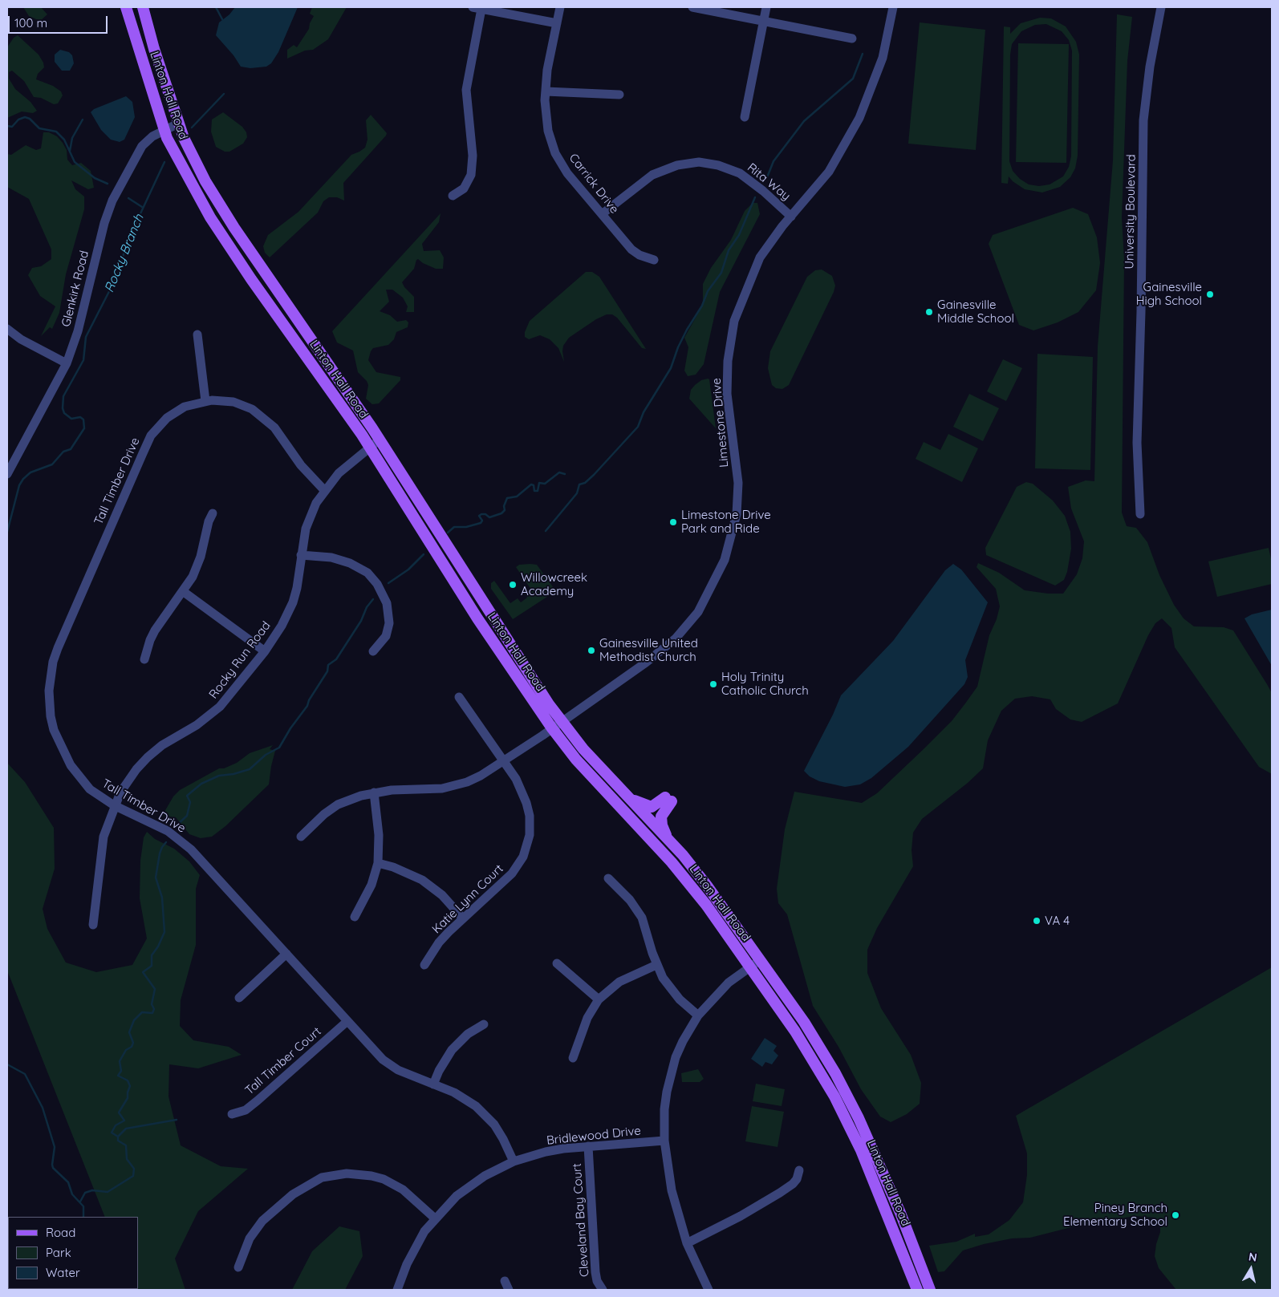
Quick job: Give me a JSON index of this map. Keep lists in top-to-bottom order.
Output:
{
  "streets": {
    "main road": ["Linton Hall Road"],
    "street": [
      "Rita Way",
      "Carrick Drive",
      "University Boulevard",
      "Glenkirk Road",
      "Limestone Drive",
      "Tall Timber Drive",
      "Rocky Run Road",
      "Katie Lynn Court",
      "Tall Timber Court",
      "Bridlewood Drive",
      "Cleveland Bay Court"
    ]
  },
  "crossings": [
    ["Linton Hall Road", "Glenkirk Road"],
    ["Linton Hall Road", "Limestone Drive"],
    ["Linton Hall Road", "Rocky Run Road"],
    ["Rita Way", "Carrick Drive"],
    ["Rita Way", "Limestone Drive"],
    ["Limestone Drive", "Katie Lynn Court"],
    ["Tall Timber Drive", "Rocky Run Road"],
    ["Tall Timber Drive", "Tall Timber Court"],
    ["Tall Timber Drive", "Bridlewood Drive"],
    ["Bridlewood Drive", "Cleveland Bay Court"]
  ],
  "water": ["Rocky Branch"],
  "places": [
    "Gainesville High School",
    "Gainesville Middle School",
    "Limestone Drive Park and Ride",
    "Willowcreek Academy",
    "Gainesville United Methodist Church",
    "Holy Trinity Catholic Church",
    "VA 4",
    "Piney Branch Elementary School"
  ],
  "legend": ["Road", "Park", "Water"],
  "scale_bar": "100 m",
  "north": "top"
}
